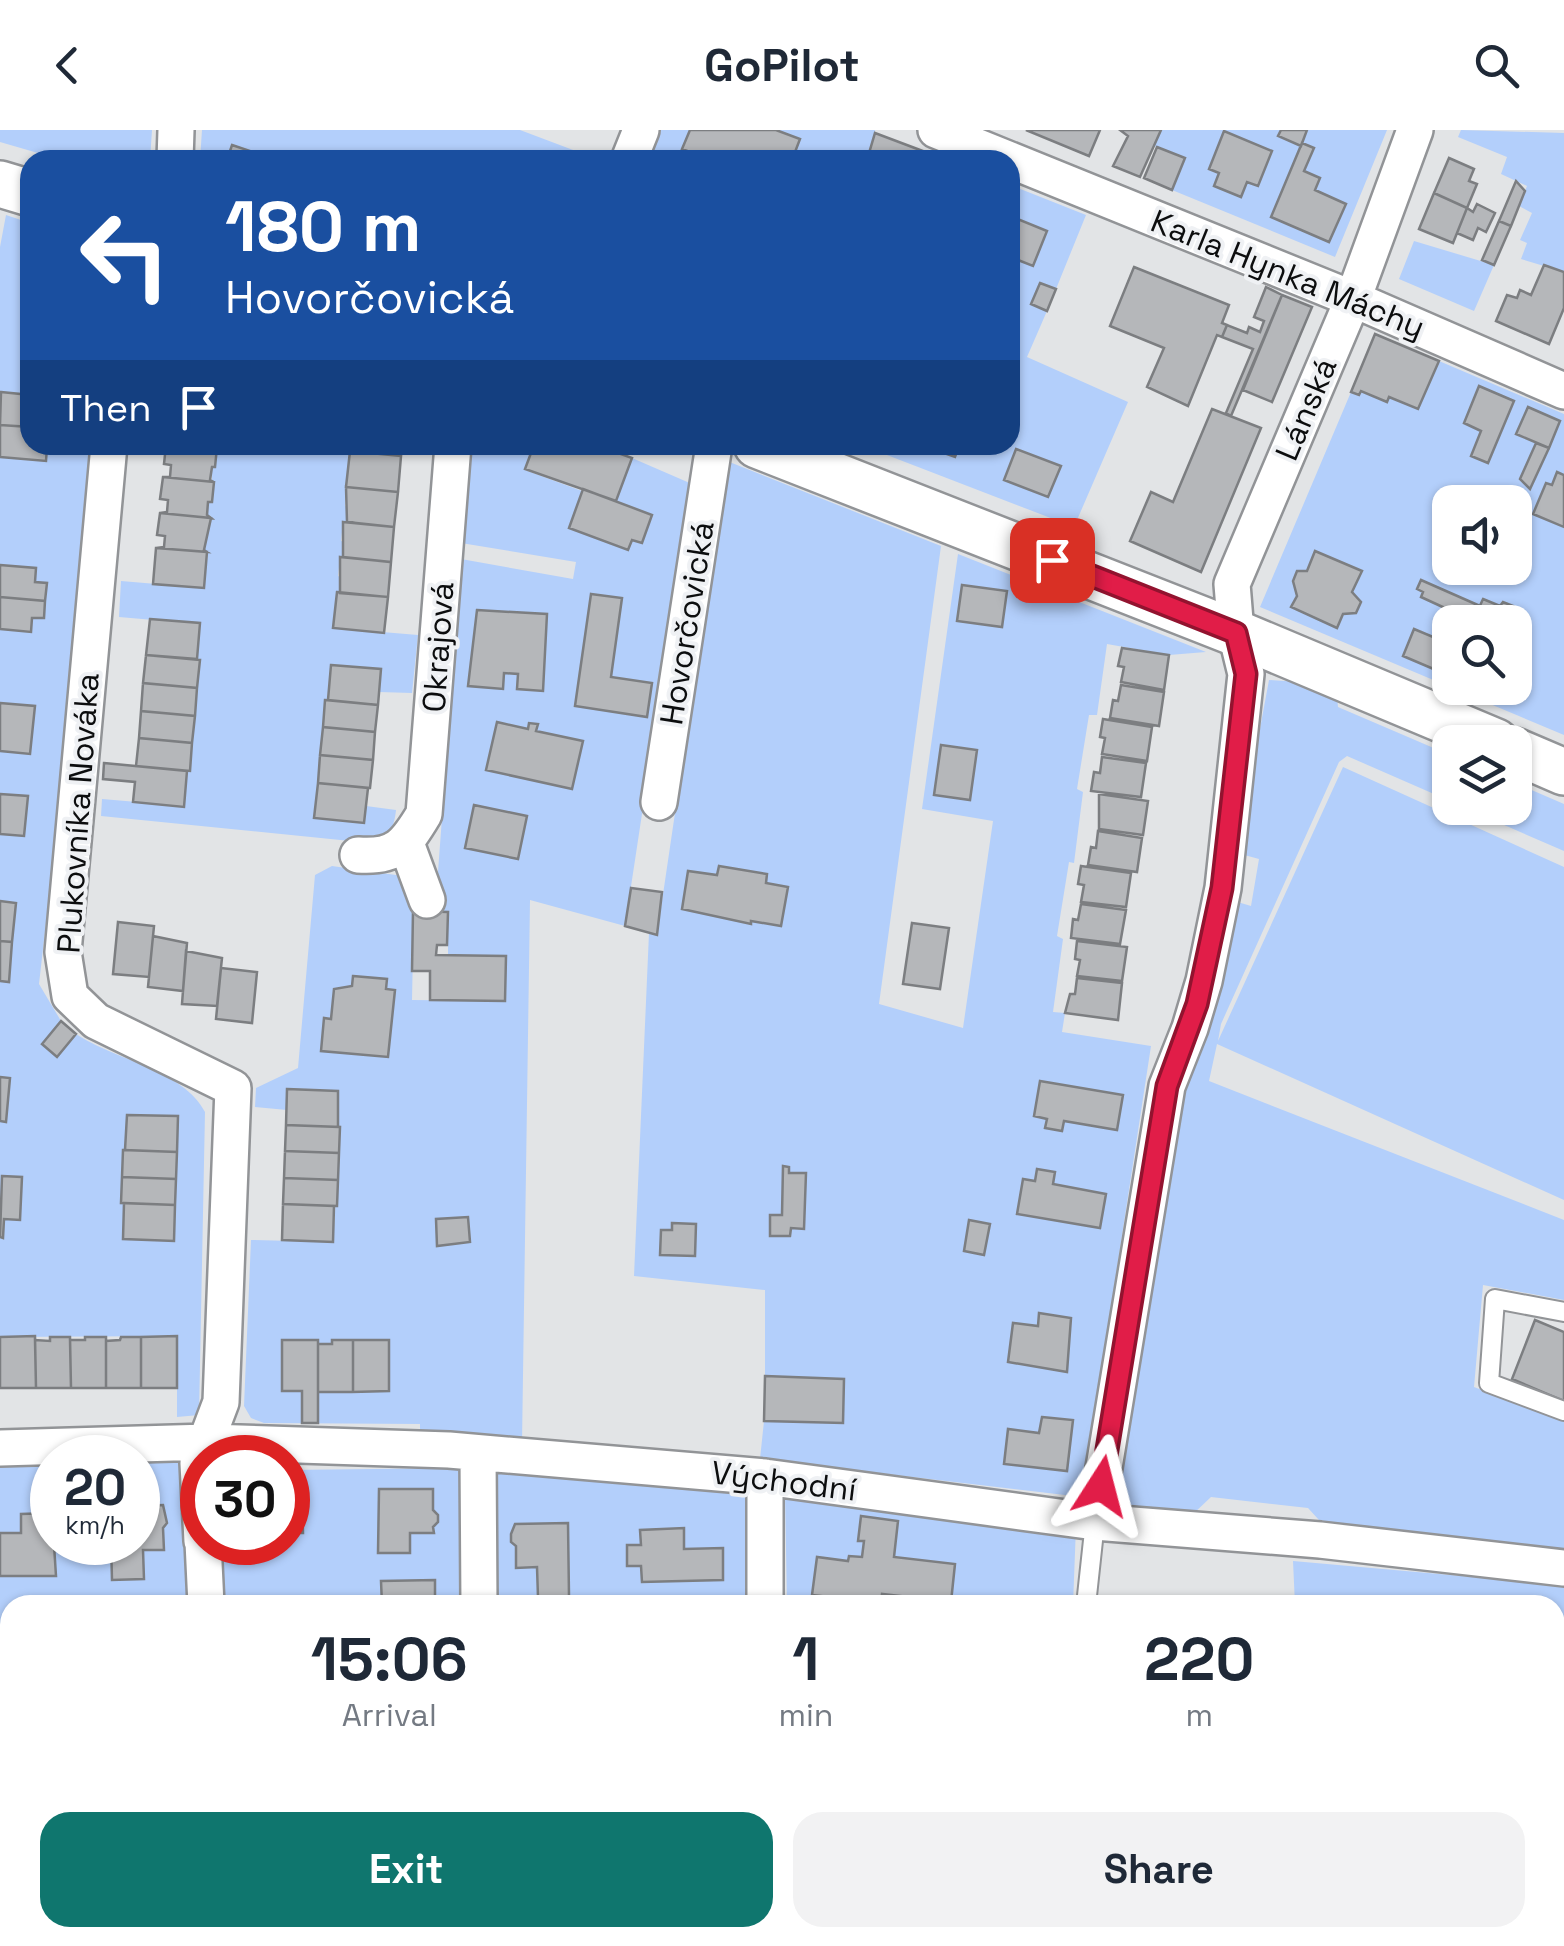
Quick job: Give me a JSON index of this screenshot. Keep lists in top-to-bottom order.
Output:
{
  "streets": {
    "street": [
      "Karla Hynka Máchy",
      "Lánská",
      "Hovorčovická",
      "Okrajová",
      "Plukovníka Nováka",
      "Východní"
    ]
  },
  "crossings": [
    ["Karla Hynka Máchy", "Lánská"],
    ["Lánská", "Východní"]
  ],
  "page": {
    "header": "GoPilot",
    "turn": ["180 m", "Hovorčovická"],
    "then": "Then",
    "speed": "20 km/h",
    "limit": "30",
    "eta": [
      "15:06",
      "Arrival",
      "1",
      "min",
      "220",
      "m"
    ],
    "buttons": ["Exit", "Share"]
  }
}
